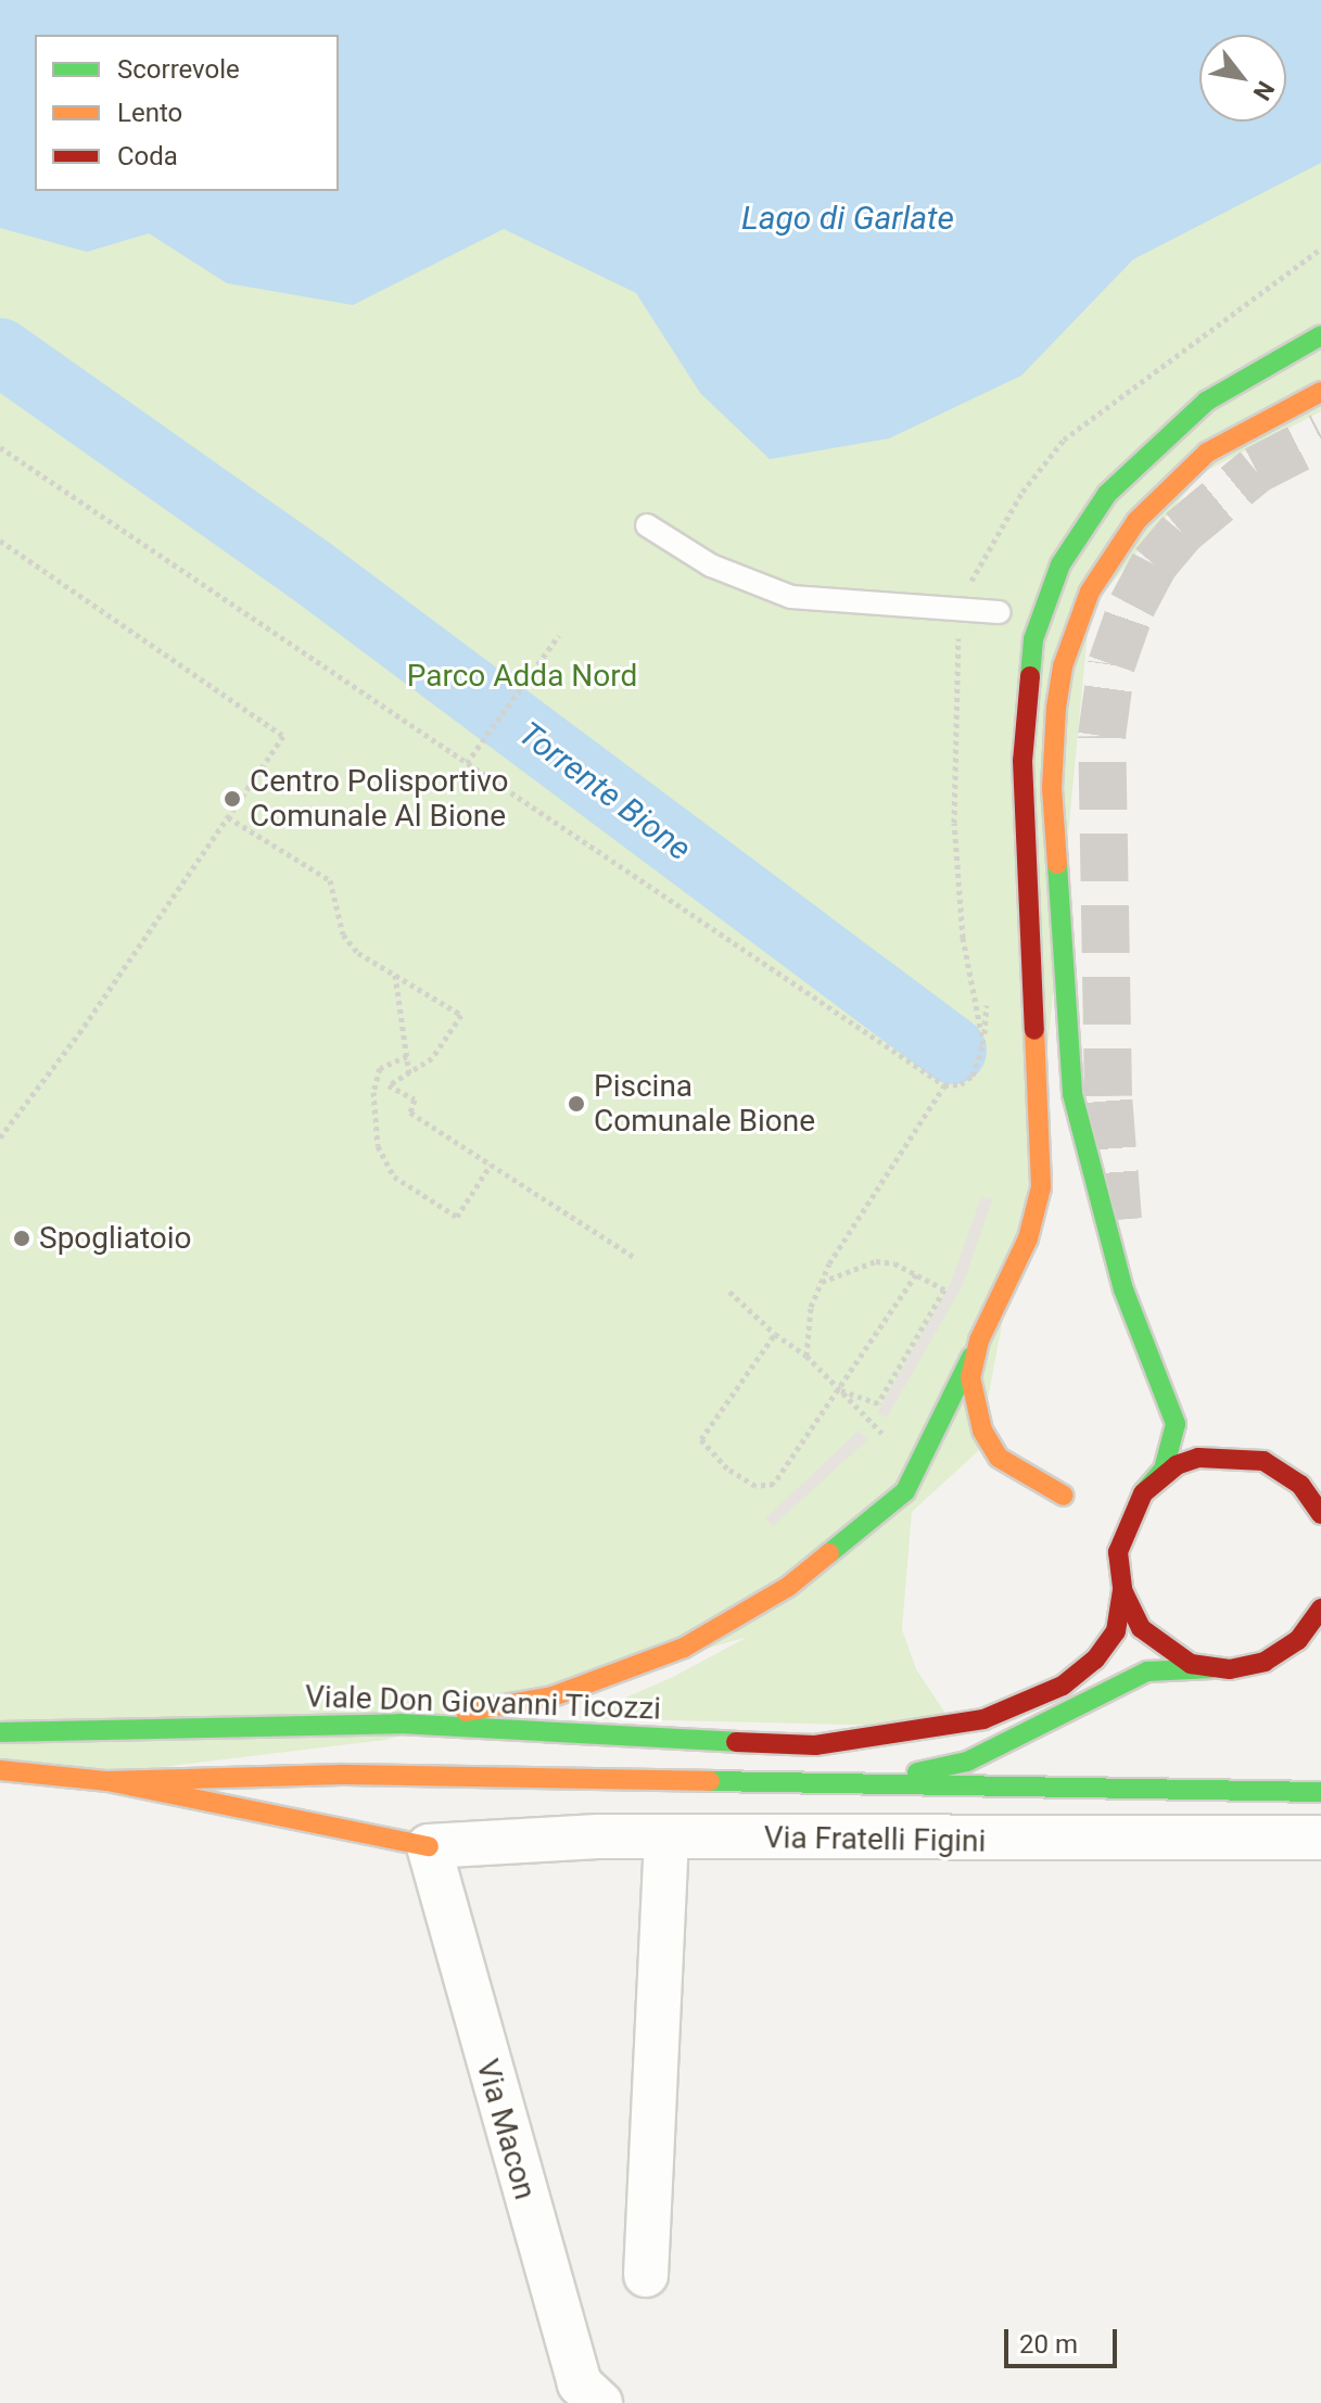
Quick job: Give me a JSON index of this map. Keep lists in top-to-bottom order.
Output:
{
  "streets": {
    "main road": ["Viale Don Giovanni Ticozzi"],
    "street": ["Via Fratelli Figini", "Via Macon"]
  },
  "crossings": [
    ["Via Fratelli Figini", "Via Macon"]
  ],
  "water": ["Lago di Garlate", "Torrente Bione"],
  "parks": ["Parco Adda Nord"],
  "places": ["Centro Polisportivo Comunale Al Bione", "Piscina Comunale Bione", "Spogliatoio"],
  "legend": ["Scorrevole", "Lento", "Coda"],
  "scale_bar": "20 m",
  "north": "bottom right"
}
